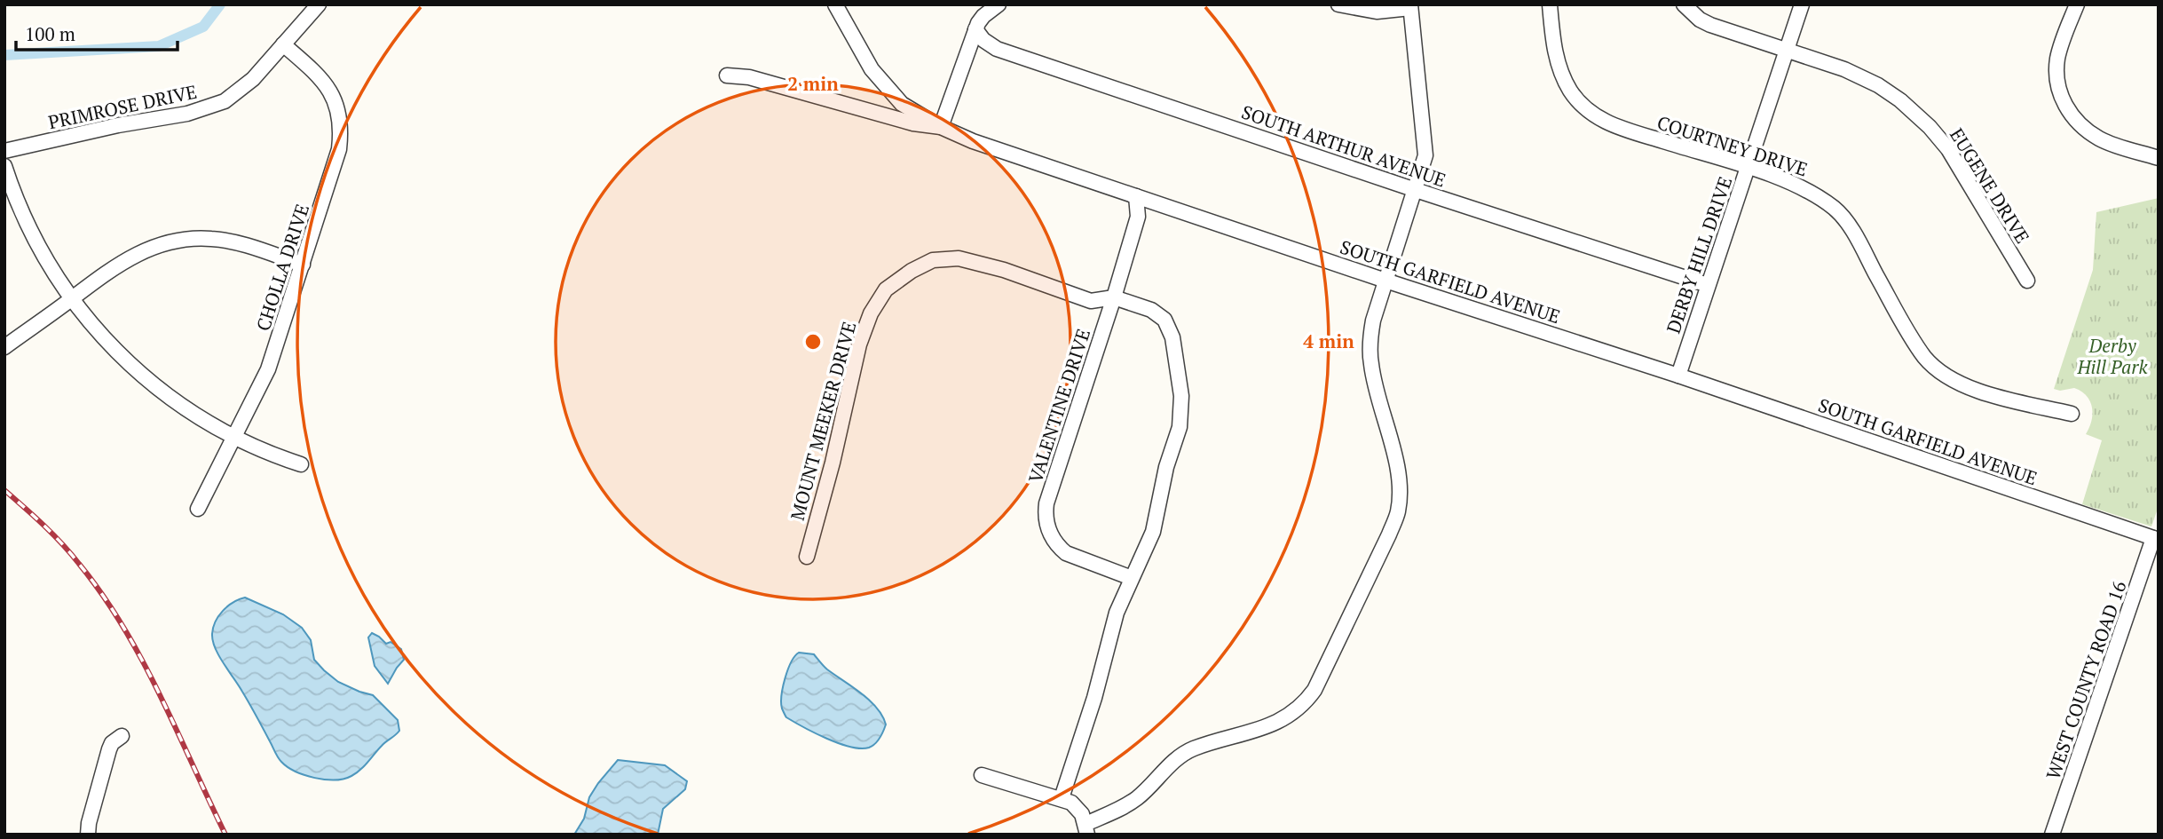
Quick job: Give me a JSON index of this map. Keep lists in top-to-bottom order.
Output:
{
  "streets": {
    "street": [
      "PRIMROSE DRIVE",
      "SOUTH ARTHUR AVENUE",
      "COURTNEY DRIVE",
      "EUGENE DRIVE",
      "DERBY HILL DRIVE",
      "CHOLLA DRIVE",
      "SOUTH GARFIELD AVENUE",
      "VALENTINE DRIVE",
      "MOUNT MEEKER DRIVE",
      "WEST COUNTY ROAD 16"
    ]
  },
  "crossings": [
    ["PRIMROSE DRIVE", "CHOLLA DRIVE"],
    ["SOUTH ARTHUR AVENUE", "DERBY HILL DRIVE"],
    ["COURTNEY DRIVE", "DERBY HILL DRIVE"],
    ["EUGENE DRIVE", "DERBY HILL DRIVE"],
    ["DERBY HILL DRIVE", "SOUTH GARFIELD AVENUE"],
    ["SOUTH GARFIELD AVENUE", "VALENTINE DRIVE"],
    ["SOUTH GARFIELD AVENUE", "WEST COUNTY ROAD 16"],
    ["VALENTINE DRIVE", "MOUNT MEEKER DRIVE"]
  ],
  "parks": ["Derby Hill Park"],
  "scale_bar": "100 m",
  "rings": ["2 min", "4 min"]
}
